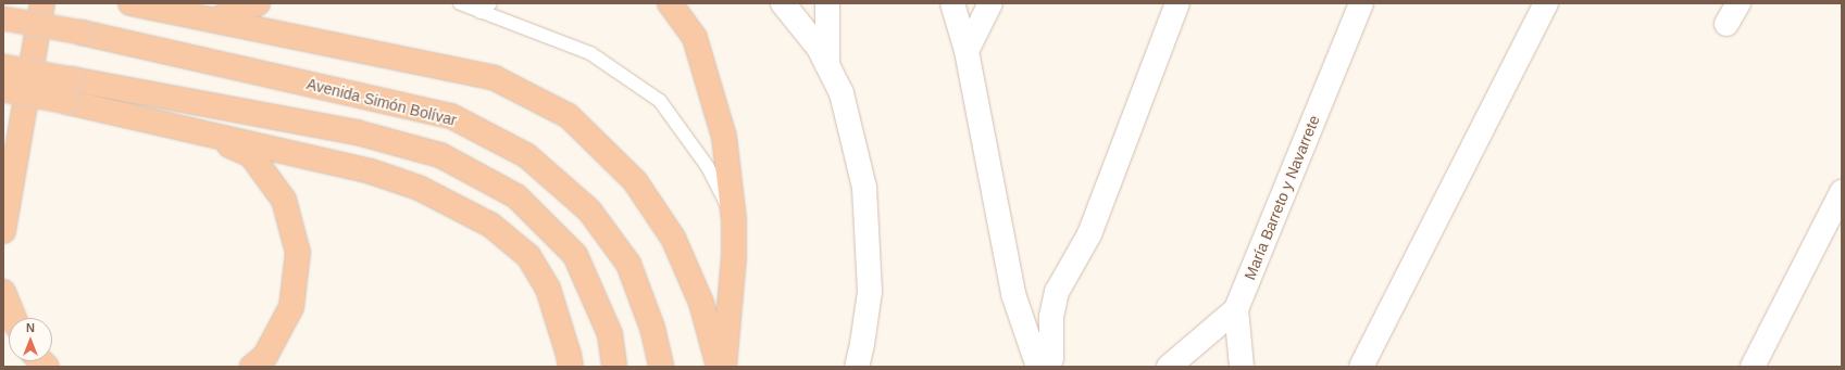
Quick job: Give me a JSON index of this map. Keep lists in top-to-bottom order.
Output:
{
  "streets": {
    "highway": ["Avenida Simón Bolívar"],
    "street": ["María Barreto y Navarrete"]
  },
  "north": "top"
}
